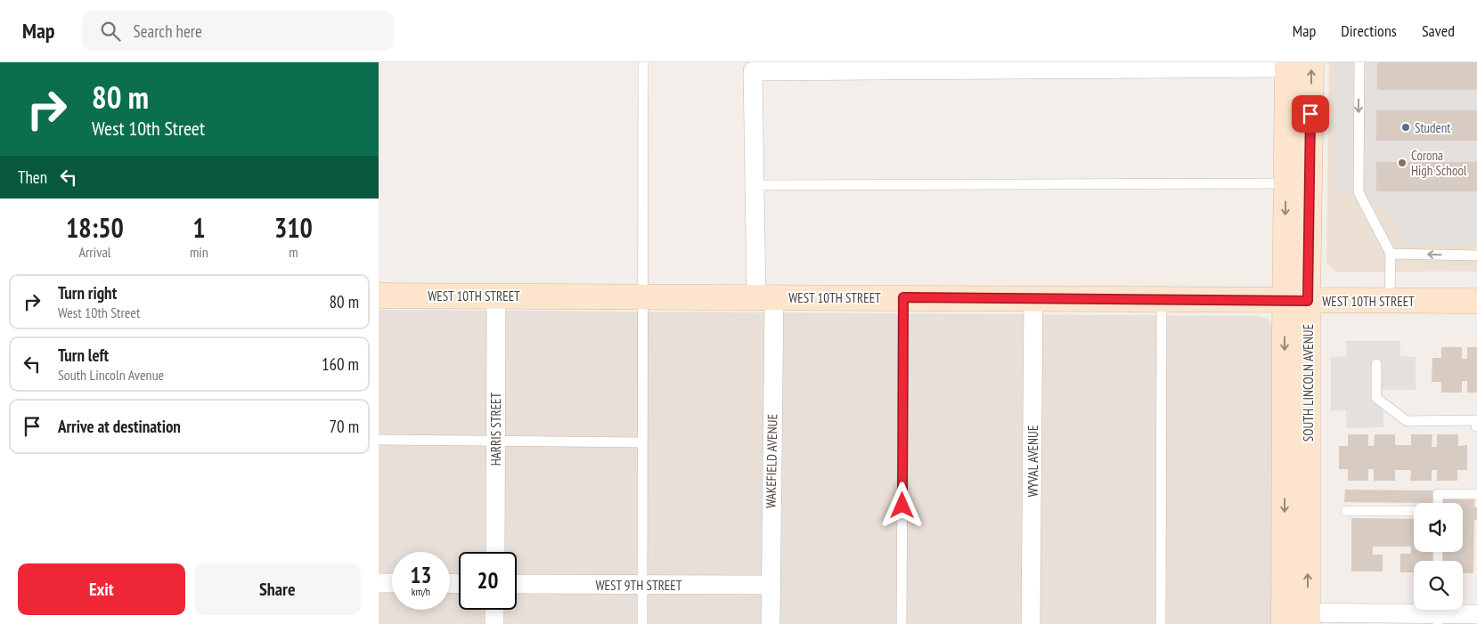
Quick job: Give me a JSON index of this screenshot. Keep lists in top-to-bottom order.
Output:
{
  "streets": {
    "main road": ["WEST 10TH STREET", "SOUTH LINCOLN AVENUE"],
    "street": [
      "HARRIS STREET",
      "WAKEFIELD AVENUE",
      "WYVAL AVENUE",
      "WEST 9TH STREET"
    ]
  },
  "crossings": [
    ["WEST 10TH STREET", "SOUTH LINCOLN AVENUE"],
    ["WEST 10TH STREET", "HARRIS STREET"],
    ["WEST 10TH STREET", "WAKEFIELD AVENUE"],
    ["WEST 10TH STREET", "WYVAL AVENUE"],
    ["SOUTH LINCOLN AVENUE", "WAKEFIELD AVENUE"],
    ["WAKEFIELD AVENUE", "WEST 9TH STREET"]
  ],
  "places": ["Student", "Corona High School"],
  "page": {
    "header": "Map",
    "search": "Search here",
    "nav": ["Map", "Directions", "Saved"],
    "turn": ["80 m", "West 10th Street"],
    "then": "Then",
    "eta": [
      "18:50",
      "Arrival",
      "1",
      "min",
      "310",
      "m"
    ],
    "list": [
      {
        "name": "Turn right",
        "note": "West 10th Street",
        "value": "80 m"
      },
      {
        "name": "Turn left",
        "note": "South Lincoln Avenue",
        "value": "160 m"
      },
      {
        "name": "Arrive at destination",
        "value": "70 m"
      }
    ],
    "speed": "13 km/h",
    "limit": "20",
    "buttons": ["Exit", "Share"]
  }
}
